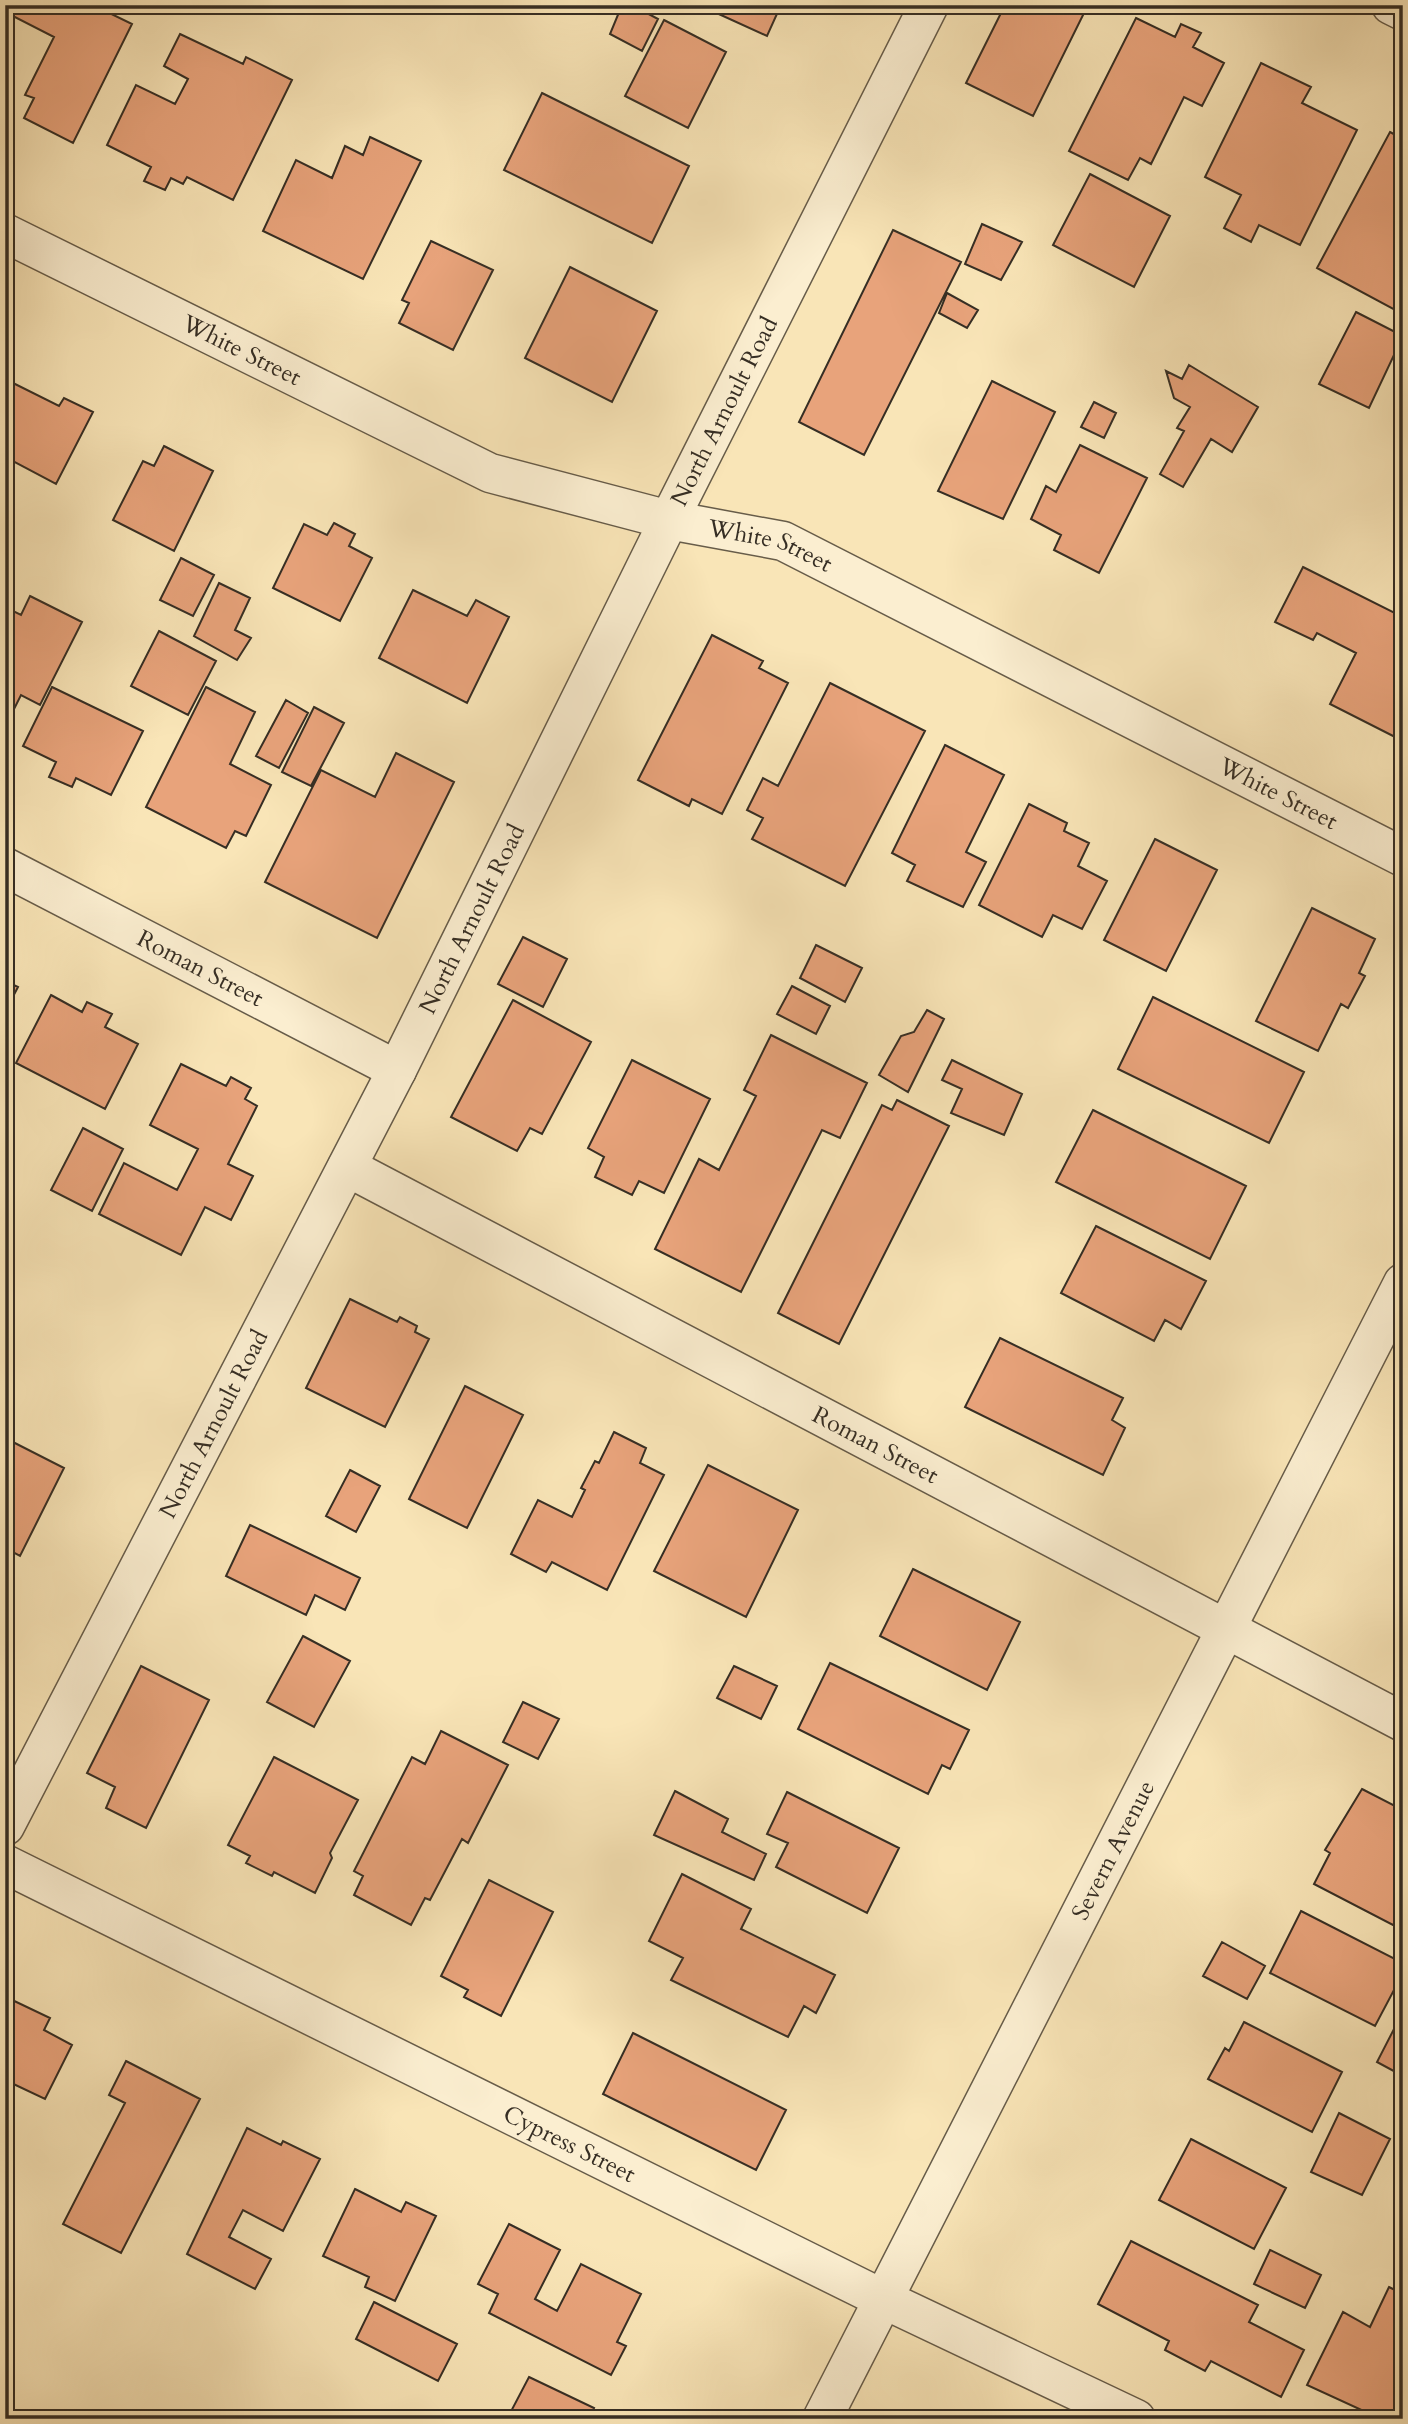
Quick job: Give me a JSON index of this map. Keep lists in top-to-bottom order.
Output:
{
  "streets": {
    "street": [
      "White Street",
      "North Arnoult Road",
      "Roman Street",
      "Severn Avenue",
      "Cypress Street"
    ]
  },
  "crossings": [
    ["White Street", "North Arnoult Road"],
    ["North Arnoult Road", "Roman Street"],
    ["Roman Street", "Severn Avenue"],
    ["Severn Avenue", "Cypress Street"]
  ]
}
